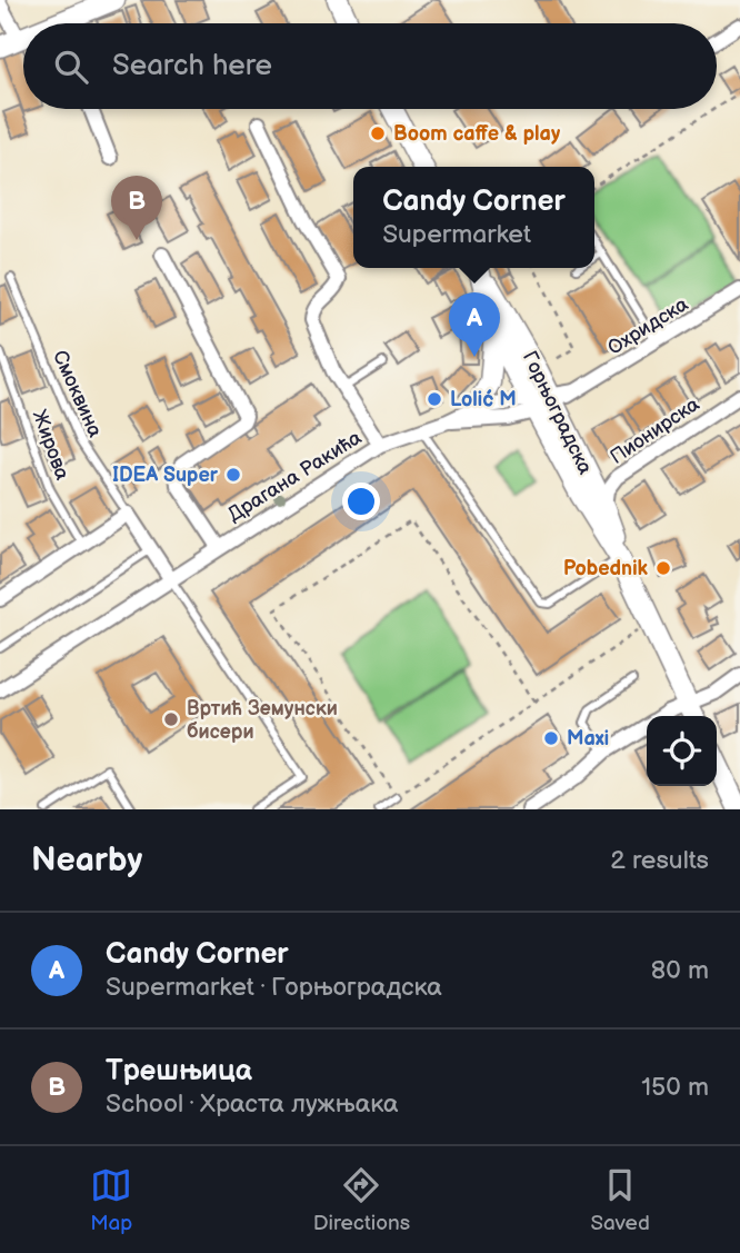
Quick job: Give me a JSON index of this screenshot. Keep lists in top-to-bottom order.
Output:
{
  "streets": {
    "street": [
      "Охридска",
      "Горњоградска",
      "Пионирска",
      "Драгана Ракића"
    ],
    "lane": ["Смоквина", "Жирова"]
  },
  "crossings": [
    ["Охридска", "Драгана Ракића"],
    ["Горњоградска", "Пионирска"],
    ["Горњоградска", "Драгана Ракића"]
  ],
  "places": [
    "Boom caffe & play",
    "Lolić M",
    "IDEA Super",
    "Pobednik",
    "Вртић Земунски бисери",
    "Maxi"
  ],
  "page": {
    "search": "Search here",
    "popup": ["Candy Corner", "Supermarket"],
    "pins": ["B", "A"],
    "heading": ["Nearby", "2 results"],
    "list": [
      {
        "mark": "A",
        "name": "Candy Corner",
        "note": "Supermarket · Горњоградска",
        "value": "80 m"
      },
      {
        "mark": "B",
        "name": "Трешњица",
        "note": "School · Храста лужњака",
        "value": "150 m"
      }
    ],
    "nav": ["Map", "Directions", "Saved"]
  }
}
